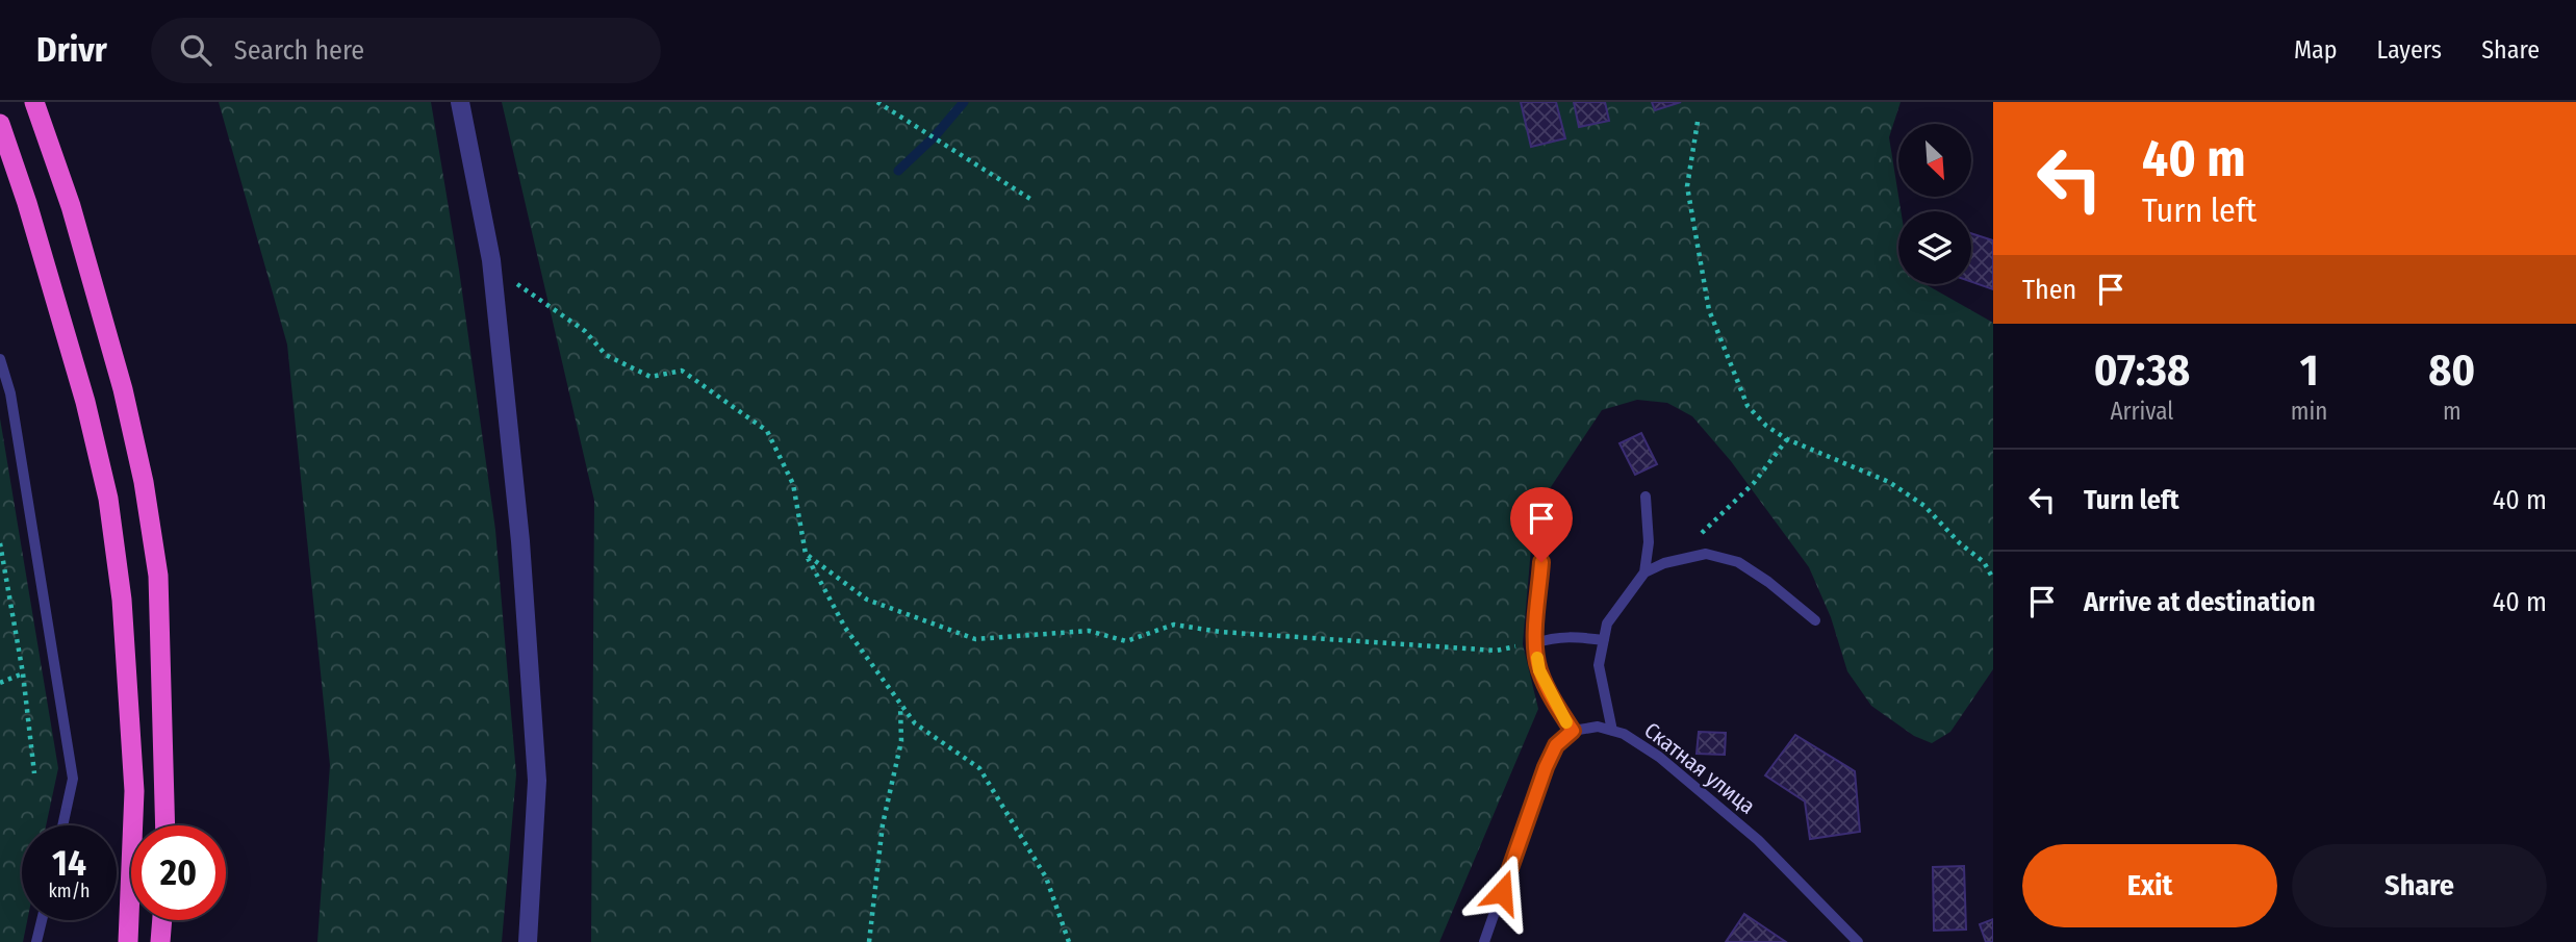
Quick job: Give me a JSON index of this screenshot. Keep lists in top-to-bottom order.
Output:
{
  "streets": {
    "lane": ["Скатная улица"]
  },
  "north": "bottom right",
  "page": {
    "header": "Drivr",
    "search": "Search here",
    "nav": ["Map", "Layers", "Share"],
    "turn": ["40 m", "Turn left"],
    "then": "Then",
    "eta": [
      "07:38",
      "Arrival",
      "1",
      "min",
      "80",
      "m"
    ],
    "list": [
      {
        "name": "Turn left",
        "value": "40 m"
      },
      {
        "name": "Arrive at destination",
        "value": "40 m"
      }
    ],
    "speed": "14 km/h",
    "limit": "20",
    "buttons": ["Exit", "Share"]
  }
}
